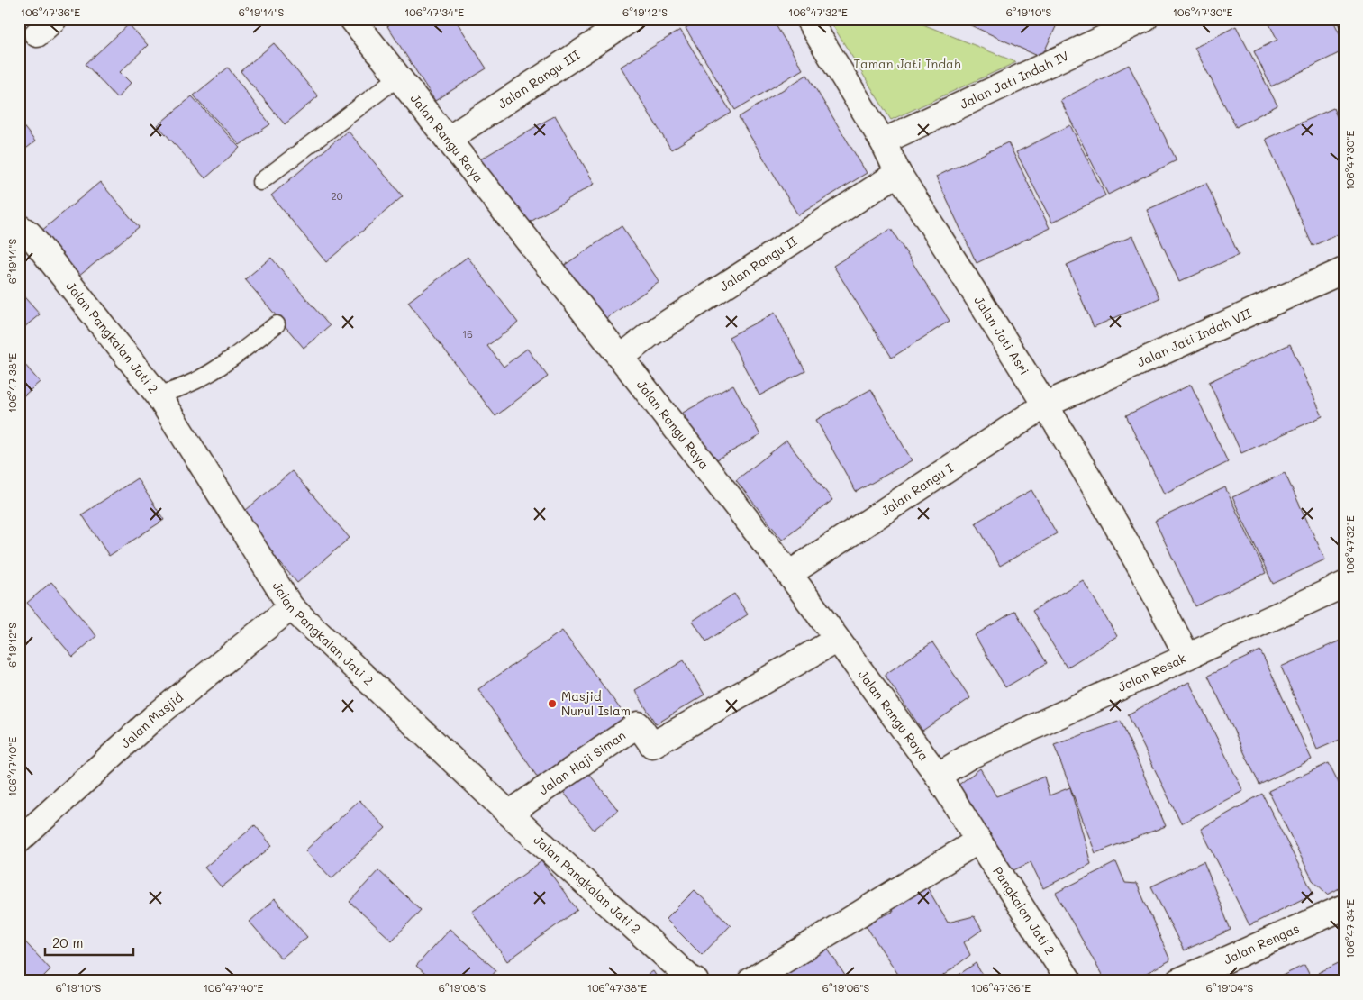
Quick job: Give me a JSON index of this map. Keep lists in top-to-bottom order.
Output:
{
  "streets": {
    "street": [
      "Jalan Rangu III",
      "Jalan Jati Indah IV",
      "Jalan Rangu Raya",
      "Jalan Rangu II",
      "Jalan Jati Asri",
      "Jalan Jati Indah VII",
      "Jalan Pangkalan Jati 2",
      "Jalan Rangu I",
      "Jalan Resak",
      "Jalan Masjid",
      "Jalan Haji Siman",
      "Pangkalan Jati 2",
      "Jalan Rengas"
    ]
  },
  "crossings": [
    ["Jalan Rangu III", "Jalan Rangu Raya"],
    ["Jalan Jati Indah IV", "Jalan Jati Asri"],
    ["Jalan Rangu Raya", "Jalan Rangu II"],
    ["Jalan Rangu Raya", "Jalan Rangu I"],
    ["Jalan Rangu Raya", "Jalan Resak"],
    ["Jalan Rangu Raya", "Jalan Haji Siman"],
    ["Jalan Rangu Raya", "Pangkalan Jati 2"],
    ["Jalan Rangu II", "Jalan Jati Asri"],
    ["Jalan Jati Asri", "Jalan Jati Indah VII"],
    ["Jalan Jati Asri", "Jalan Rangu I"],
    ["Jalan Jati Asri", "Jalan Resak"],
    ["Jalan Jati Indah VII", "Jalan Rangu I"],
    ["Jalan Pangkalan Jati 2", "Jalan Masjid"],
    ["Jalan Pangkalan Jati 2", "Jalan Haji Siman"]
  ],
  "parks": ["Taman Jati Indah"],
  "places": ["Masjid Nurul Islam"],
  "house_numbers": ["20", "16"],
  "scale_bar": "20 m",
  "coordinates": [
    "106°47'36\"E",
    "6°19'14\"S",
    "106°47'34\"E",
    "6°19'12\"S",
    "106°47'32\"E",
    "6°19'10\"S",
    "106°47'30\"E",
    "106°47'38\"E",
    "106°47'40\"E",
    "6°19'08\"S",
    "6°19'06\"S",
    "6°19'04\"S"
  ]
}
